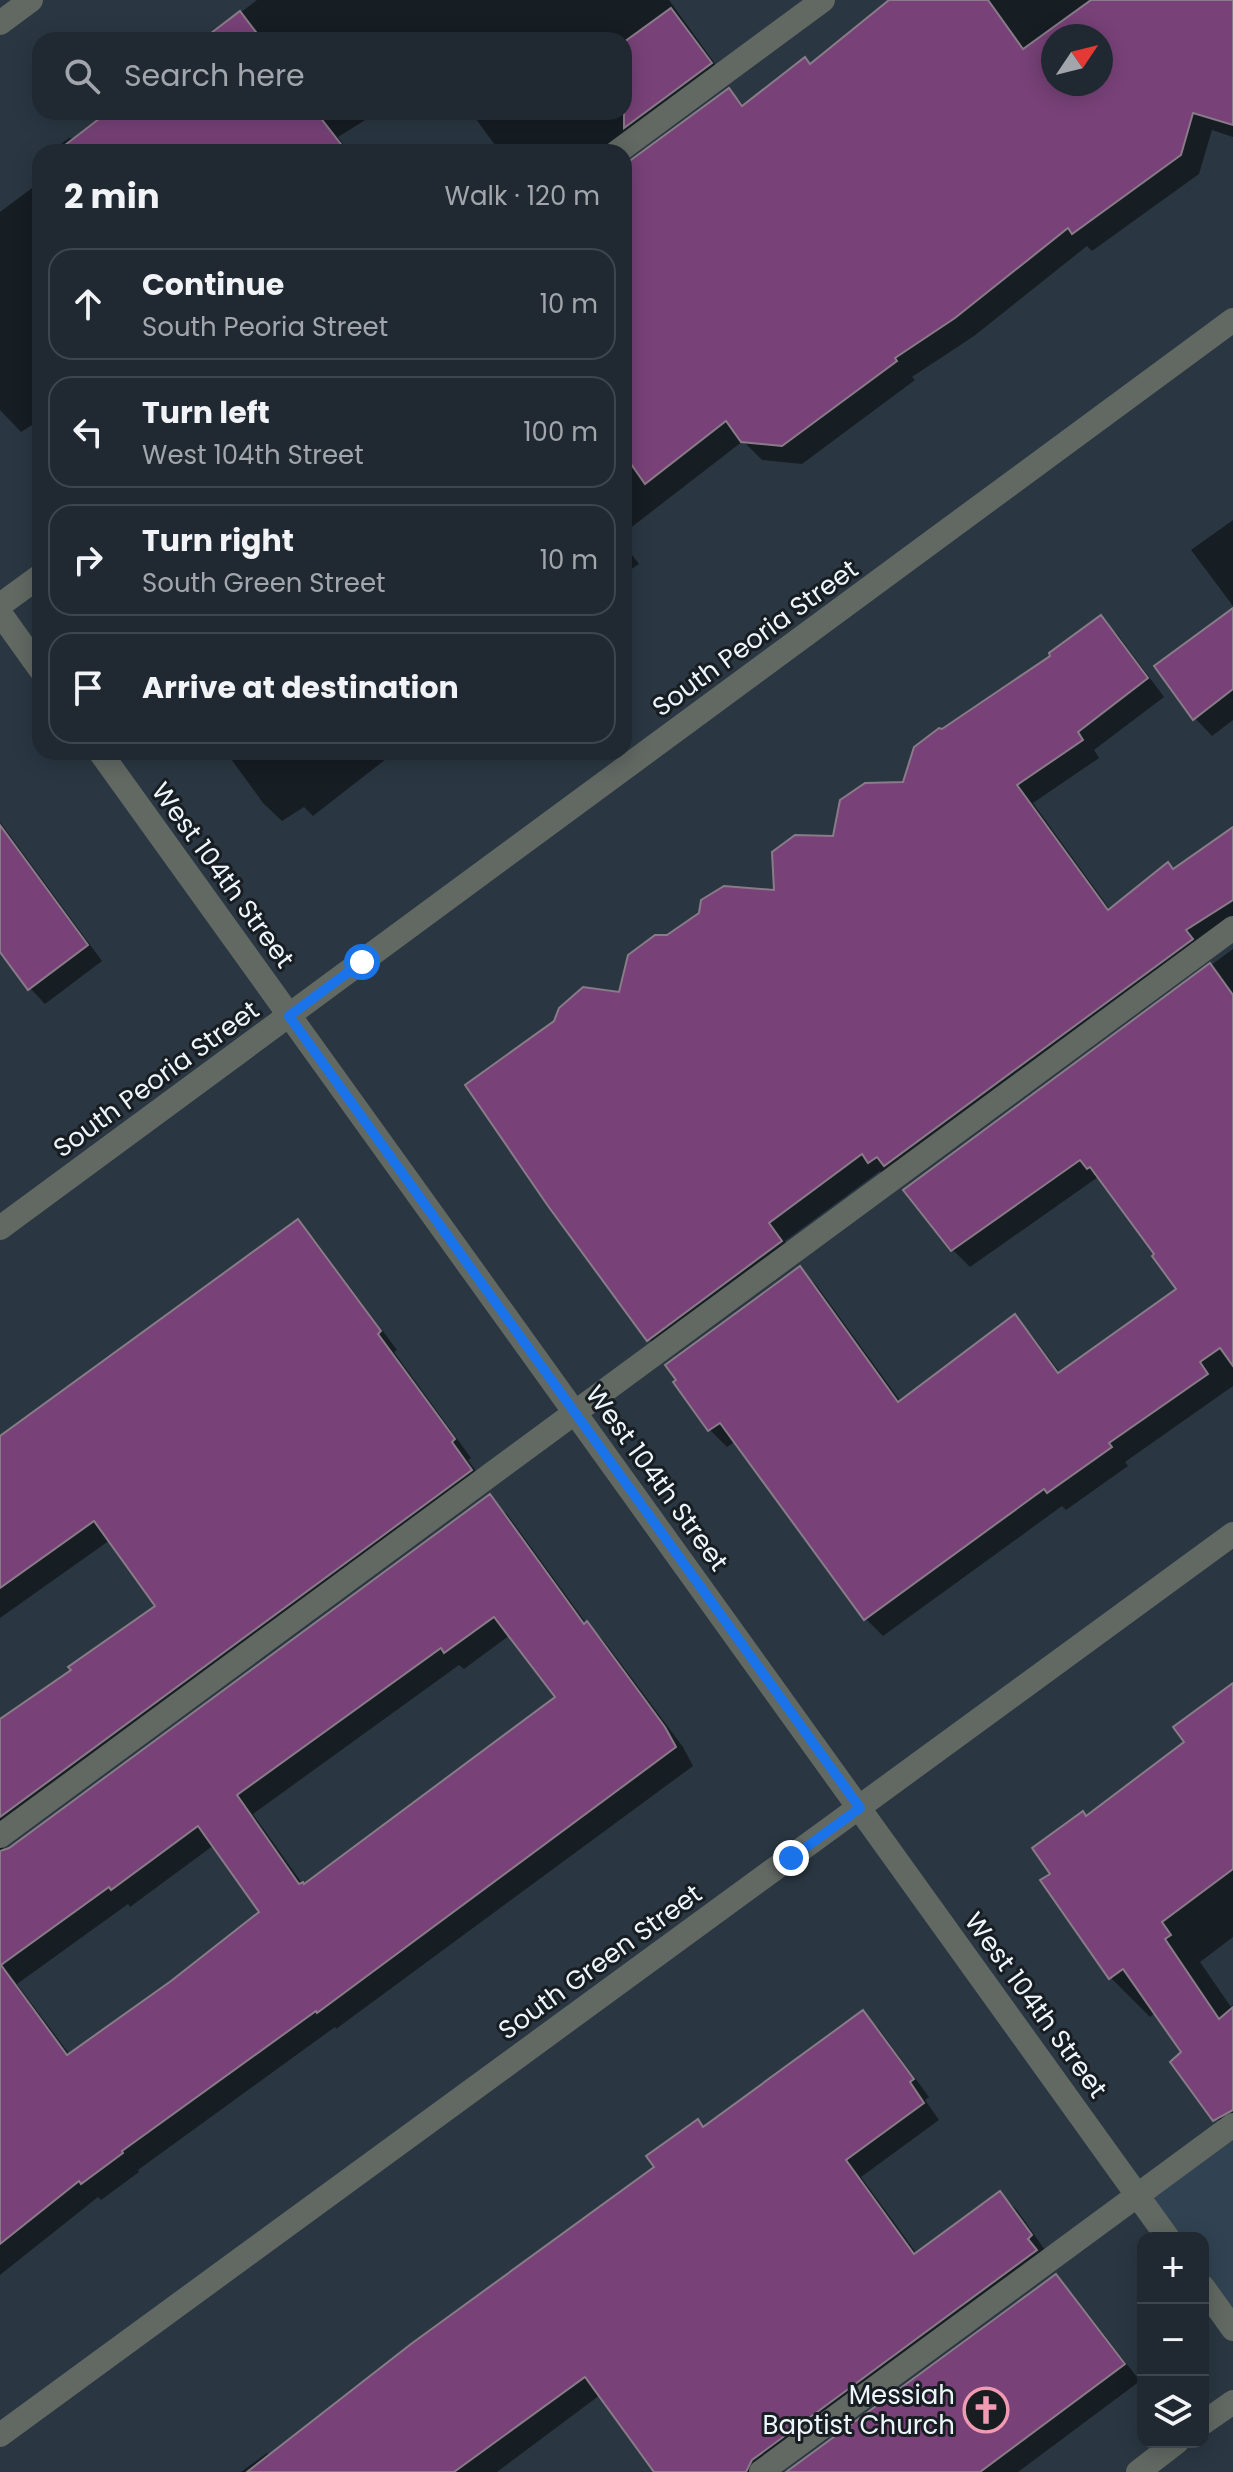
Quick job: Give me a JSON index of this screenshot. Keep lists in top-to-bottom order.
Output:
{
  "streets": {
    "street": ["South Peoria Street", "West 104th Street", "South Green Street"]
  },
  "crossings": [
    ["South Peoria Street", "West 104th Street"],
    ["West 104th Street", "South Green Street"]
  ],
  "places": {
    "church": ["Messiah Baptist Church"]
  },
  "north": "top right",
  "page": {
    "search": "Search here",
    "heading": ["2 min", "Walk · 120 m"],
    "list": [
      ["Continue", "South Peoria Street", "10 m"],
      ["Turn left", "West 104th Street", "100 m"],
      ["Turn right", "South Green Street", "10 m"],
      "Arrive at destination"
    ],
    "map_buttons": ["+", "−"]
  }
}
